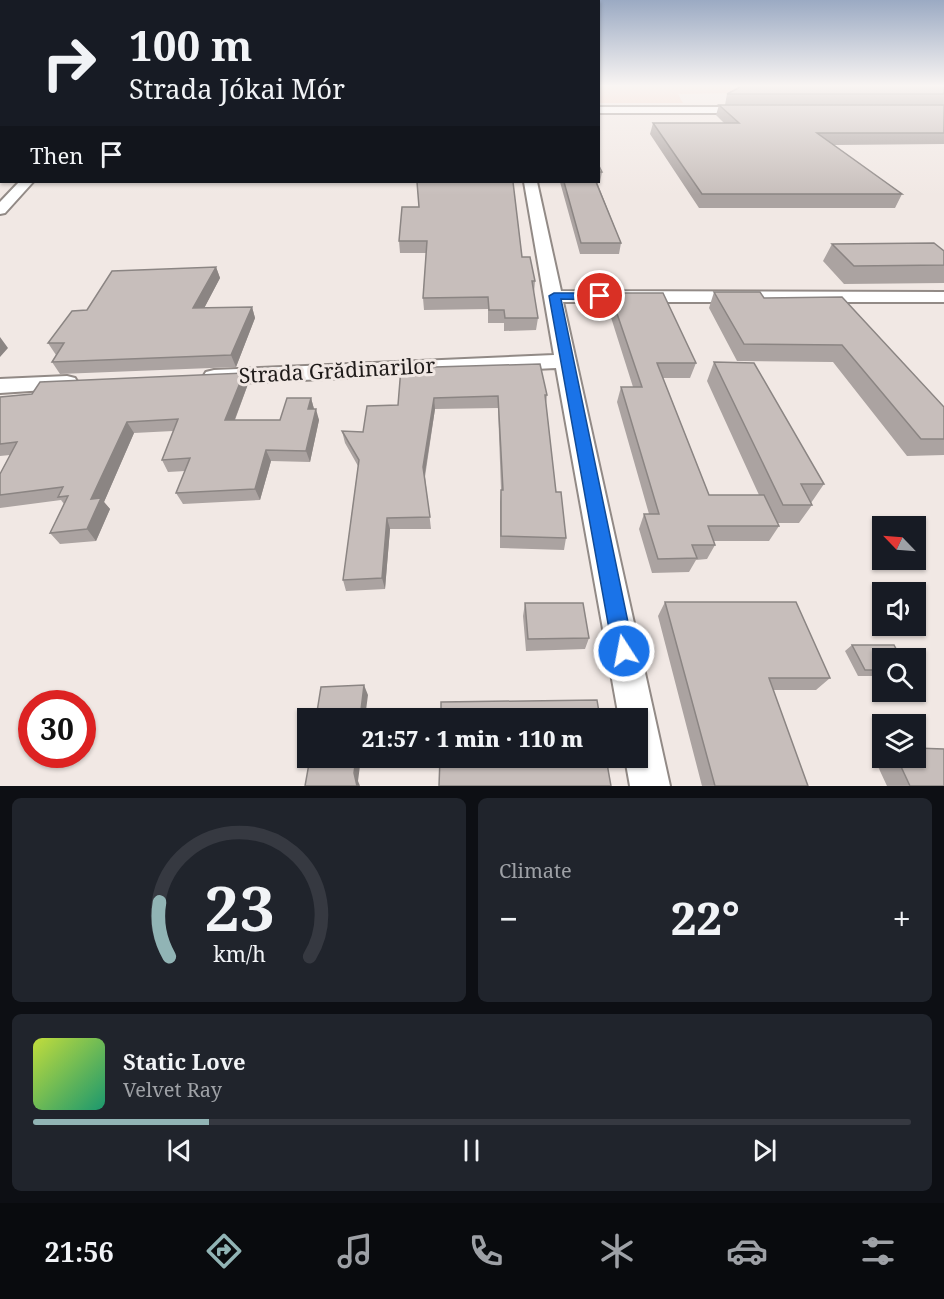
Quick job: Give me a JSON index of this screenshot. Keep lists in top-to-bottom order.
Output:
{
  "streets": {
    "street": ["Strada Grădinarilor"]
  },
  "north": "top left",
  "page": {
    "turn": ["100 m", "Strada Jókai Mór"],
    "then": "Then",
    "limit": "30",
    "trip": "21:57 · 1 min · 110 m",
    "tile": "Climate",
    "heat": ["−", "22°", "+"],
    "song": ["Static Love", "Velvet Ray"],
    "tabs": "21:56",
    "gauge": ["23", "km/h"]
  }
}
